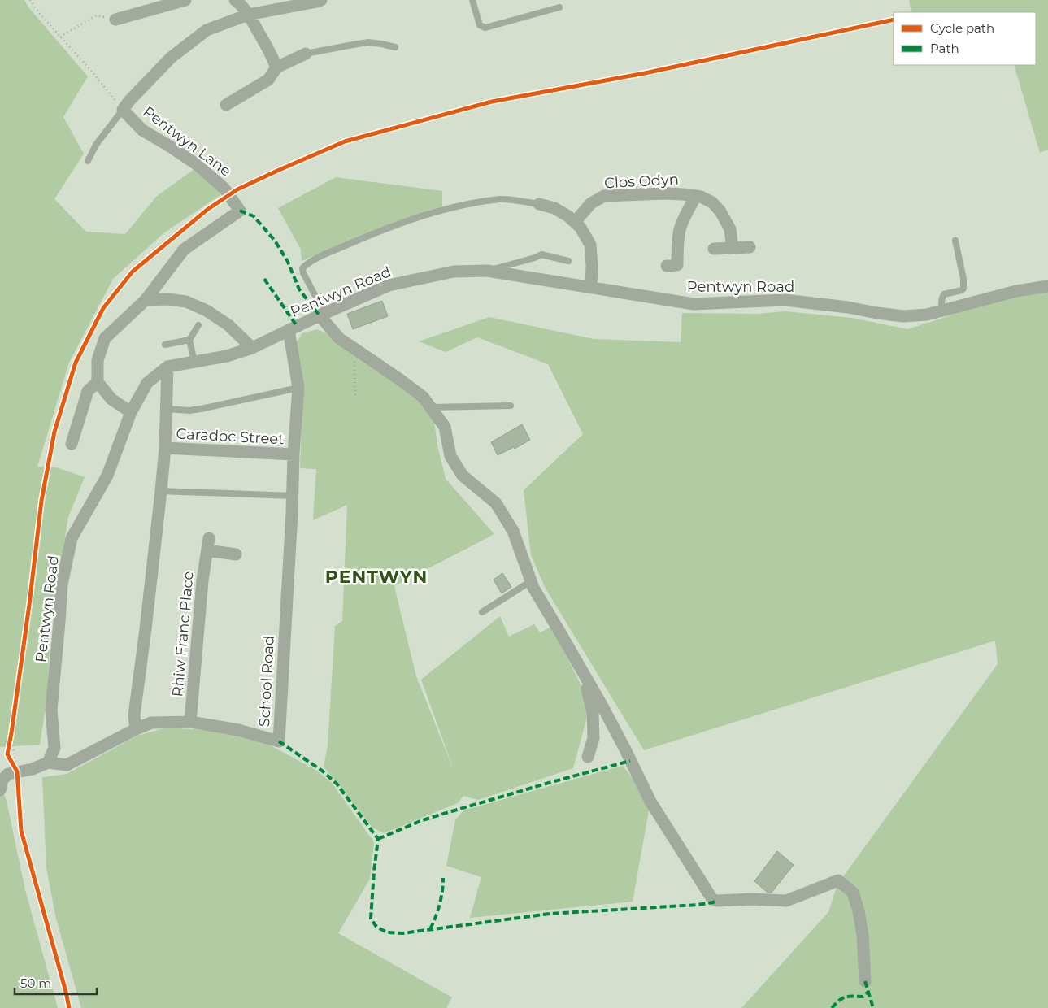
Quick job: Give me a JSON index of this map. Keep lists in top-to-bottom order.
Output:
{
  "streets": {
    "street": [
      "Pentwyn Lane",
      "Clos Odyn",
      "Pentwyn Road",
      "Caradoc Street",
      "Rhiw Franc Place",
      "School Road"
    ]
  },
  "crossings": [
    ["Pentwyn Road", "School Road"],
    ["Caradoc Street", "School Road"],
    ["Rhiw Franc Place", "School Road"]
  ],
  "districts": ["PENTWYN"],
  "legend": ["Cycle path", "Path"],
  "scale_bar": "50 m"
}
